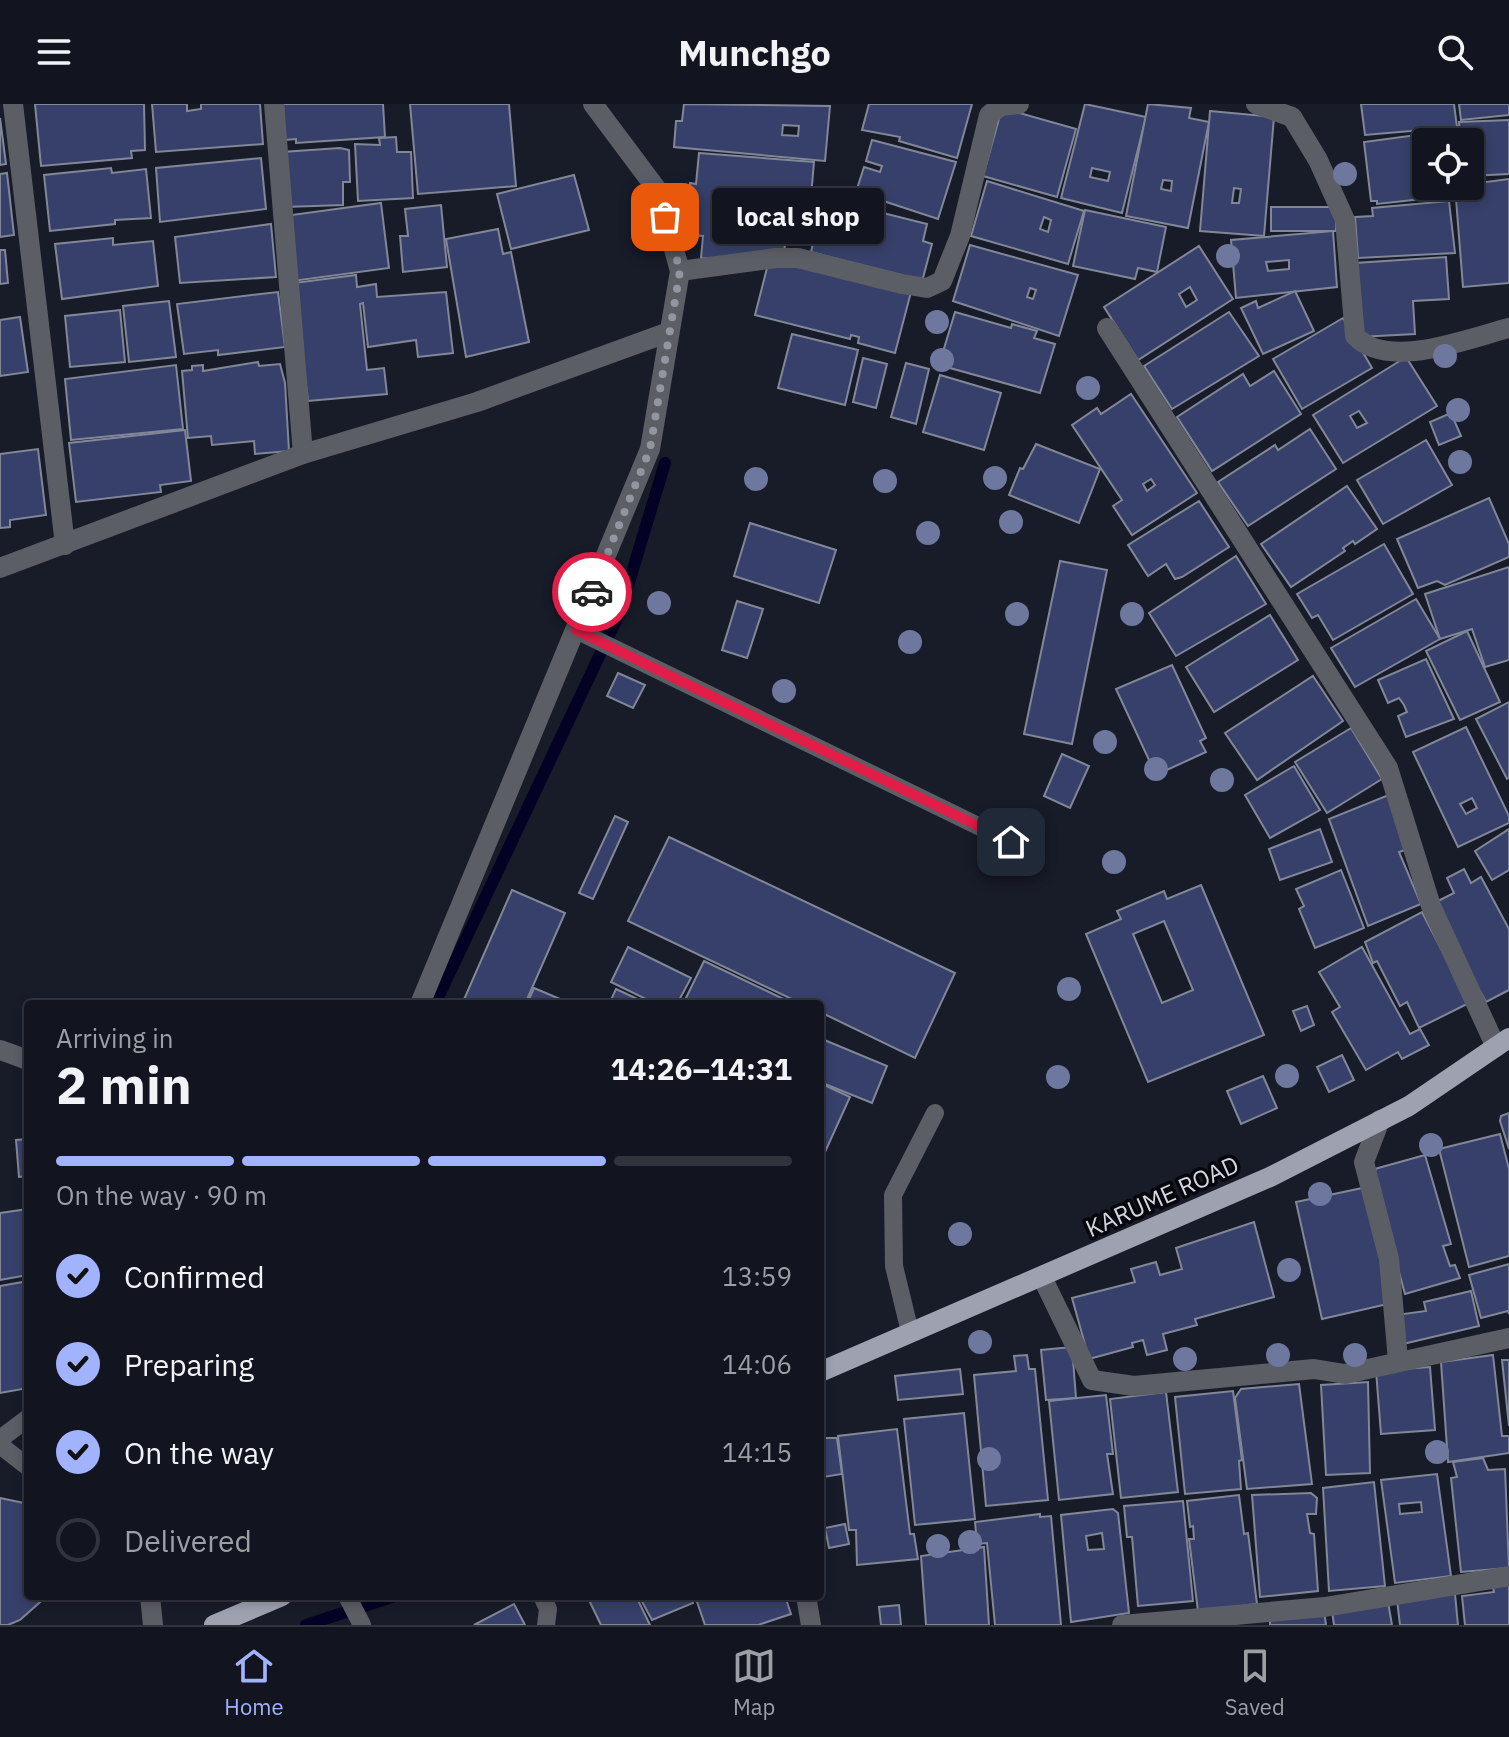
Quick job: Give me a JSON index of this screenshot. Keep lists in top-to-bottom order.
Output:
{
  "streets": {
    "main road": ["KARUME ROAD"]
  },
  "places": ["local shop"],
  "page": {
    "header": "Munchgo",
    "bubble": "local shop",
    "heading": ["2 min", "Arriving in", "14:26–14:31"],
    "bar": "On the way · 90 m",
    "list": [
      ["Confirmed", "13:59"],
      ["Preparing", "14:06"],
      ["On the way", "14:15"],
      "Delivered"
    ],
    "tabs": ["Home", "Map", "Saved"]
  }
}
